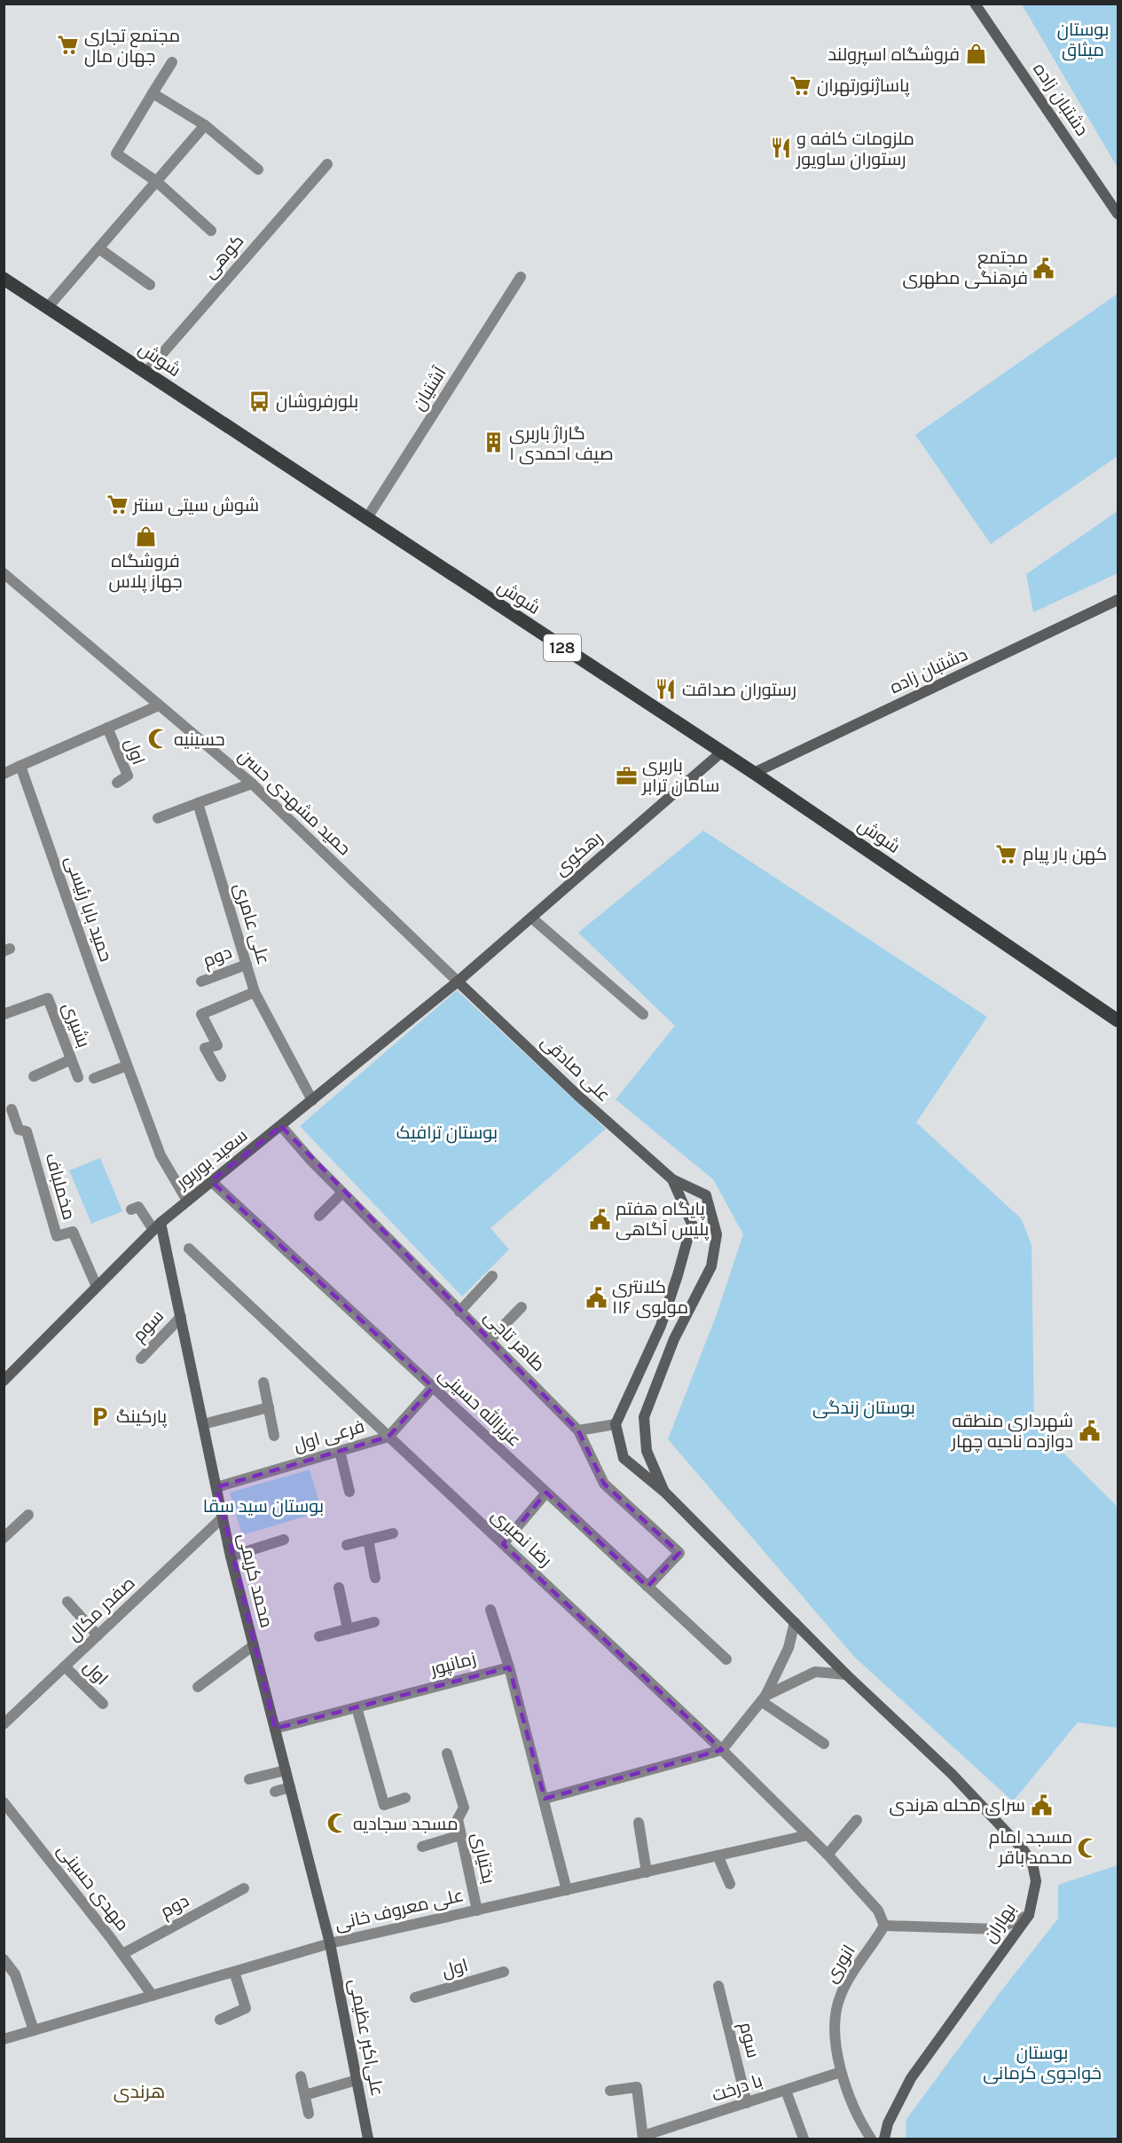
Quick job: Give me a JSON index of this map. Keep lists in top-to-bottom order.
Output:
{
  "streets": {
    "main road": ["شوش", "128"],
    "street": [
      "دشتبان زاده",
      "کوهی",
      "آشتیان",
      "اول",
      "حمید مشهدی حسن",
      "رهکوی",
      "حمید بابا رئیسی",
      "علی عامری",
      "دوم",
      "بشیری",
      "علی صادقی",
      "سعید بوربور",
      "مخملباف",
      "سوم",
      "طاهر تاجی",
      "عزیزالله حسینی",
      "فرعی اول",
      "رضا نصیری",
      "محمد کریمی",
      "صفدر مکال",
      "زمانپور",
      "بختیاری",
      "مهدی حسینی",
      "علی معروف خانی",
      "بهاران",
      "انوری",
      "علی‌اکبر عظیمی",
      "با درخت"
    ]
  },
  "crossings": [
    ["دشتبان زاده", "شوش"],
    ["کوهی", "شوش"],
    ["شوش", "آشتیان"],
    ["شوش", "رهکوی"],
    ["اول", "صفدر مکال"],
    ["حمید مشهدی حسن", "رهکوی"],
    ["حمید مشهدی حسن", "علی صادقی"],
    ["حمید مشهدی حسن", "سعید بوربور"],
    ["رهکوی", "علی صادقی"],
    ["رهکوی", "سعید بوربور"],
    ["حمید بابا رئیسی", "سعید بوربور"],
    ["علی عامری", "دوم"],
    ["علی عامری", "سعید بوربور"],
    ["دوم", "مهدی حسینی"],
    ["علی صادقی", "سعید بوربور"],
    ["سعید بوربور", "مخملباف"],
    ["سعید بوربور", "طاهر تاجی"],
    ["سعید بوربور", "عزیزالله حسینی"],
    ["سعید بوربور", "محمد کریمی"],
    ["سوم", "محمد کریمی"],
    ["سوم", "با درخت"],
    ["طاهر تاجی", "عزیزالله حسینی"],
    ["عزیزالله حسینی", "فرعی اول"],
    ["فرعی اول", "رضا نصیری"],
    ["فرعی اول", "محمد کریمی"],
    ["رضا نصیری", "علی معروف خانی"],
    ["محمد کریمی", "صفدر مکال"],
    ["محمد کریمی", "زمانپور"],
    ["محمد کریمی", "علی معروف خانی"],
    ["محمد کریمی", "علی‌اکبر عظیمی"],
    ["بختیاری", "علی معروف خانی"],
    ["مهدی حسینی", "علی معروف خانی"],
    ["علی معروف خانی", "علی‌اکبر عظیمی"],
    ["انوری", "با درخت"]
  ],
  "districts": ["هرندی"],
  "parks": [
    "بوستان میثاق",
    "بوستان ترافیک",
    "بوستان زندگی",
    "بوستان سید سقا",
    "بوستان خواجوی کرمانی"
  ],
  "places": {
    "supermarket": [
      "مجتمع تجاری جهان مال",
      "پاساژنورتهران",
      "شوش سیتی سنتر",
      "کهن بار پیام"
    ],
    "shop": ["فروشگاه اسپرولند", "فروشگاه جهاز پلاس"],
    "restaurant": ["ملزومات کافه و رستوران ساویور", "رستوران صداقت"],
    "public building": [
      "مجتمع فرهنگی مطهری",
      "پایگاه هفتم پلیس آگاهی",
      "کلانتری ۱۱۶ مولوی",
      "شهرداری منطقه دوازده ناحیه چهار",
      "سرای محله هرندی"
    ],
    "bus stop": ["بلورفروشان"],
    "building": ["گاراژ باربری صیف احمدی ۱"],
    "mosque": ["حسینیه", "مسجد سجادیه", "مسجد امام محمد باقر"],
    "office": ["باربری سامان ترابر"],
    "parking": ["پارکینگ"]
  }
}
